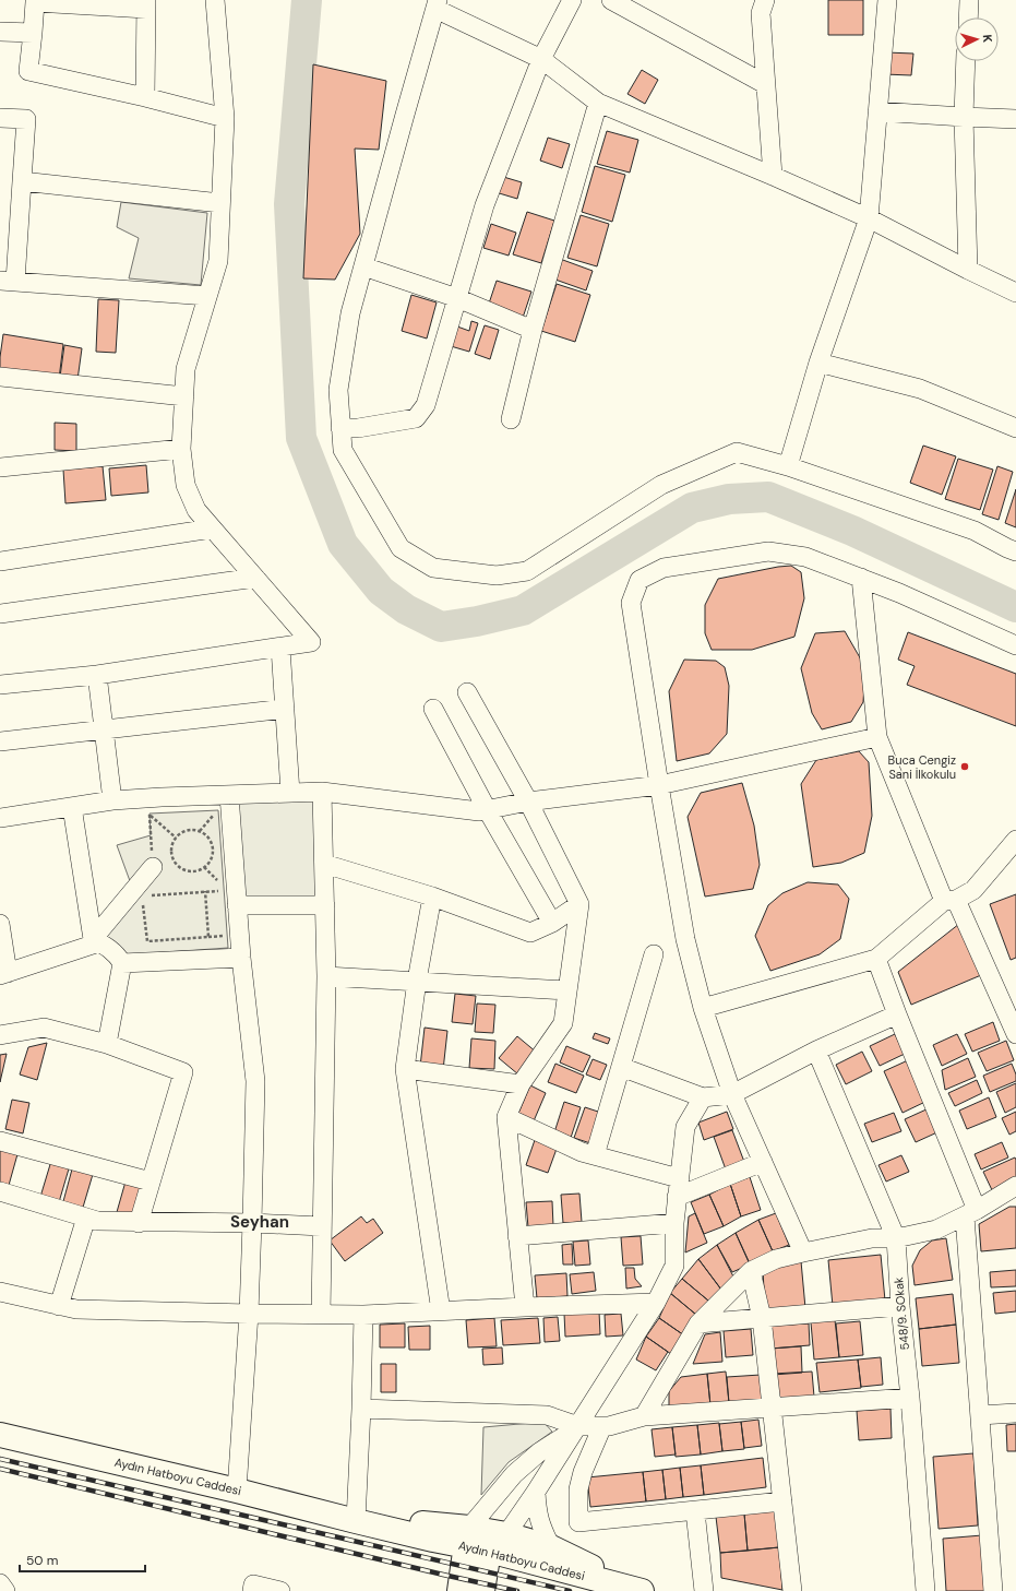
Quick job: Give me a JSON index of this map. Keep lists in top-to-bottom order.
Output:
{
  "streets": {
    "main road": ["Aydın Hatboyu Caddesi"],
    "street": ["548/9. SOkak"]
  },
  "districts": ["Seyhan"],
  "places": ["Buca Cengiz Sani İlkokulu"],
  "scale_bar": "50 m",
  "north": "right"
}
